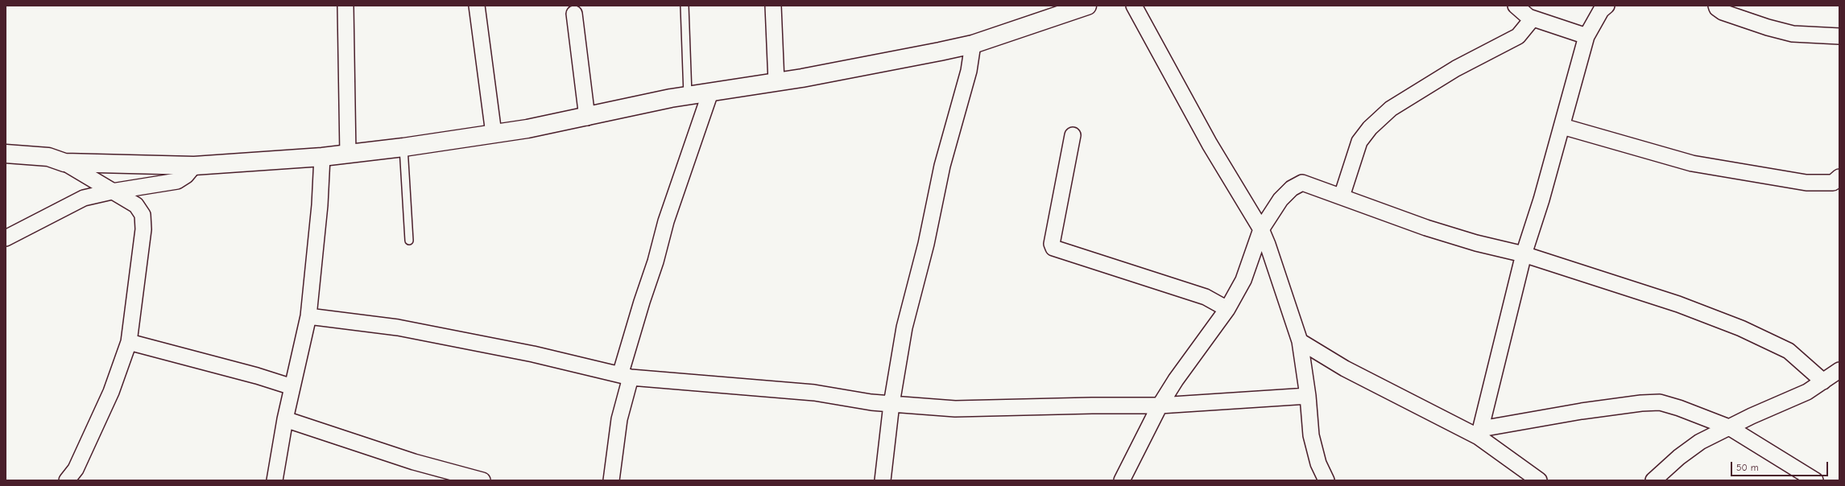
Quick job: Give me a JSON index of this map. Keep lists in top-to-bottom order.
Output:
{
  "scale_bar": "50 m"
}
